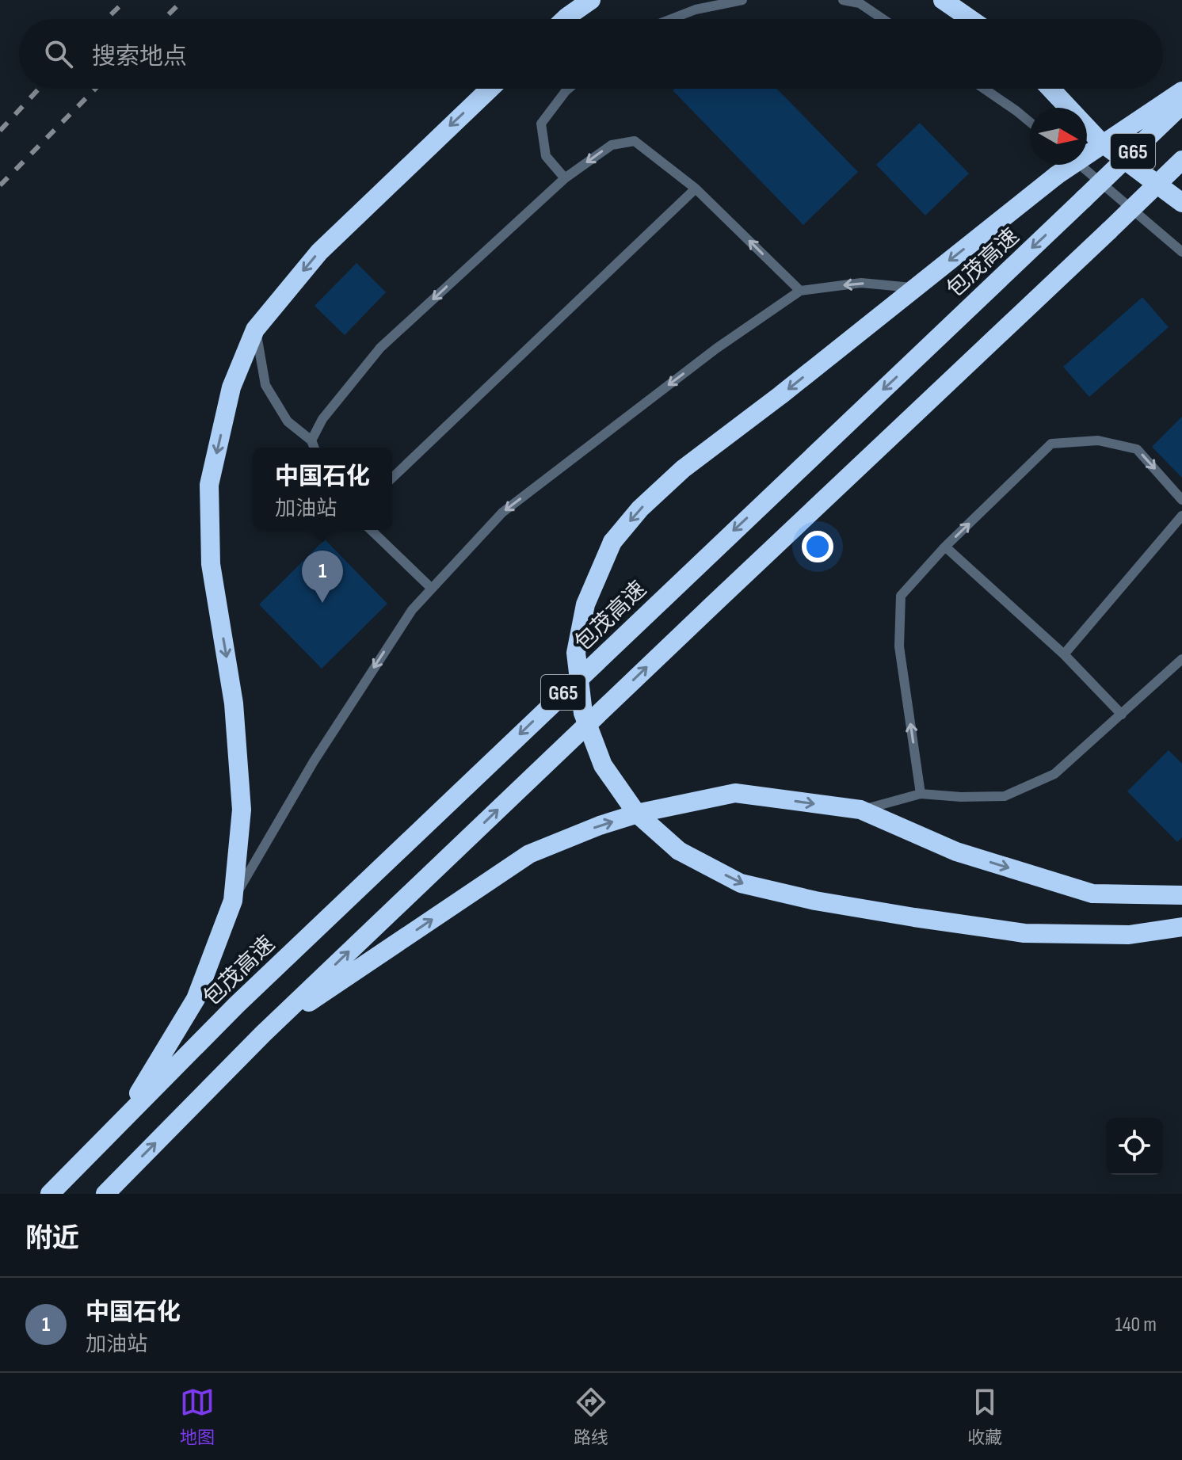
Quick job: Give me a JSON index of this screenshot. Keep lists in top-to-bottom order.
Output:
{
  "streets": {
    "highway": ["G65", "包茂高速"]
  },
  "north": "right",
  "page": {
    "search": "搜索地点",
    "popup": ["中国石化", "加油站"],
    "pins": "1",
    "heading": "附近",
    "list": [
      {
        "mark": "1",
        "name": "中国石化",
        "note": "加油站",
        "value": "140 m"
      }
    ],
    "nav": ["地图", "路线", "收藏"]
  }
}
